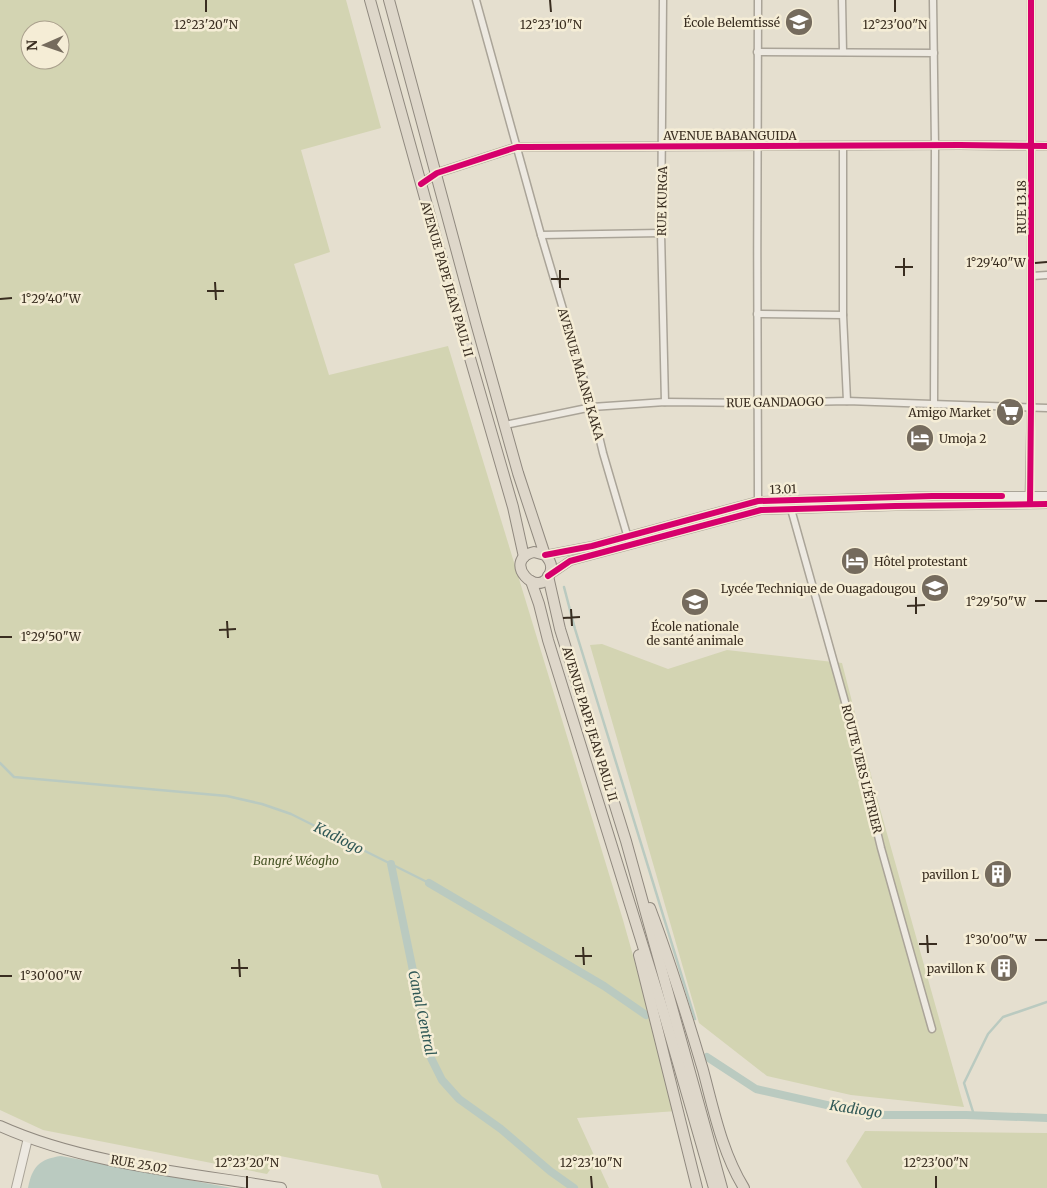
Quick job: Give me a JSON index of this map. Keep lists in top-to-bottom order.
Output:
{
  "streets": {
    "highway": ["AVENUE PAPE JEAN PAUL II"],
    "main road": ["RUE 25.02"],
    "street": [
      "AVENUE BABANGUIDA",
      "RUE KURGA",
      "RUE 13.18",
      "AVENUE MAANE KAKA",
      "RUE GANDAOGO",
      "13.01",
      "ROUTE VERS L'ÉTRIER"
    ]
  },
  "crossings": [
    ["AVENUE BABANGUIDA", "RUE KURGA"],
    ["AVENUE BABANGUIDA", "RUE 13.18"],
    ["AVENUE BABANGUIDA", "AVENUE PAPE JEAN PAUL II"],
    ["AVENUE BABANGUIDA", "AVENUE MAANE KAKA"],
    ["RUE KURGA", "RUE GANDAOGO"],
    ["RUE 13.18", "RUE GANDAOGO"],
    ["RUE 13.18", "13.01"],
    ["AVENUE PAPE JEAN PAUL II", "RUE GANDAOGO"],
    ["AVENUE PAPE JEAN PAUL II", "13.01"],
    ["AVENUE MAANE KAKA", "RUE GANDAOGO"],
    ["AVENUE MAANE KAKA", "13.01"],
    ["13.01", "ROUTE VERS L'ÉTRIER"]
  ],
  "water": ["Kadiogo", "Canal Central"],
  "parks": ["Bangré Wéogho"],
  "places": {
    "school or university": ["École Belemtissé", "Lycée Technique de Ouagadougou", "École nationale de santé animale"],
    "supermarket": ["Amigo Market"],
    "hotel": ["Umoja 2", "Hôtel protestant"],
    "building": ["pavillon L", "pavillon K"]
  },
  "north": "left",
  "coordinates": [
    "12°23'20\"N",
    "12°23'10\"N",
    "12°23'00\"N",
    "1°29'40\"W",
    "1°29'50\"W",
    "1°30'00\"W"
  ]
}
